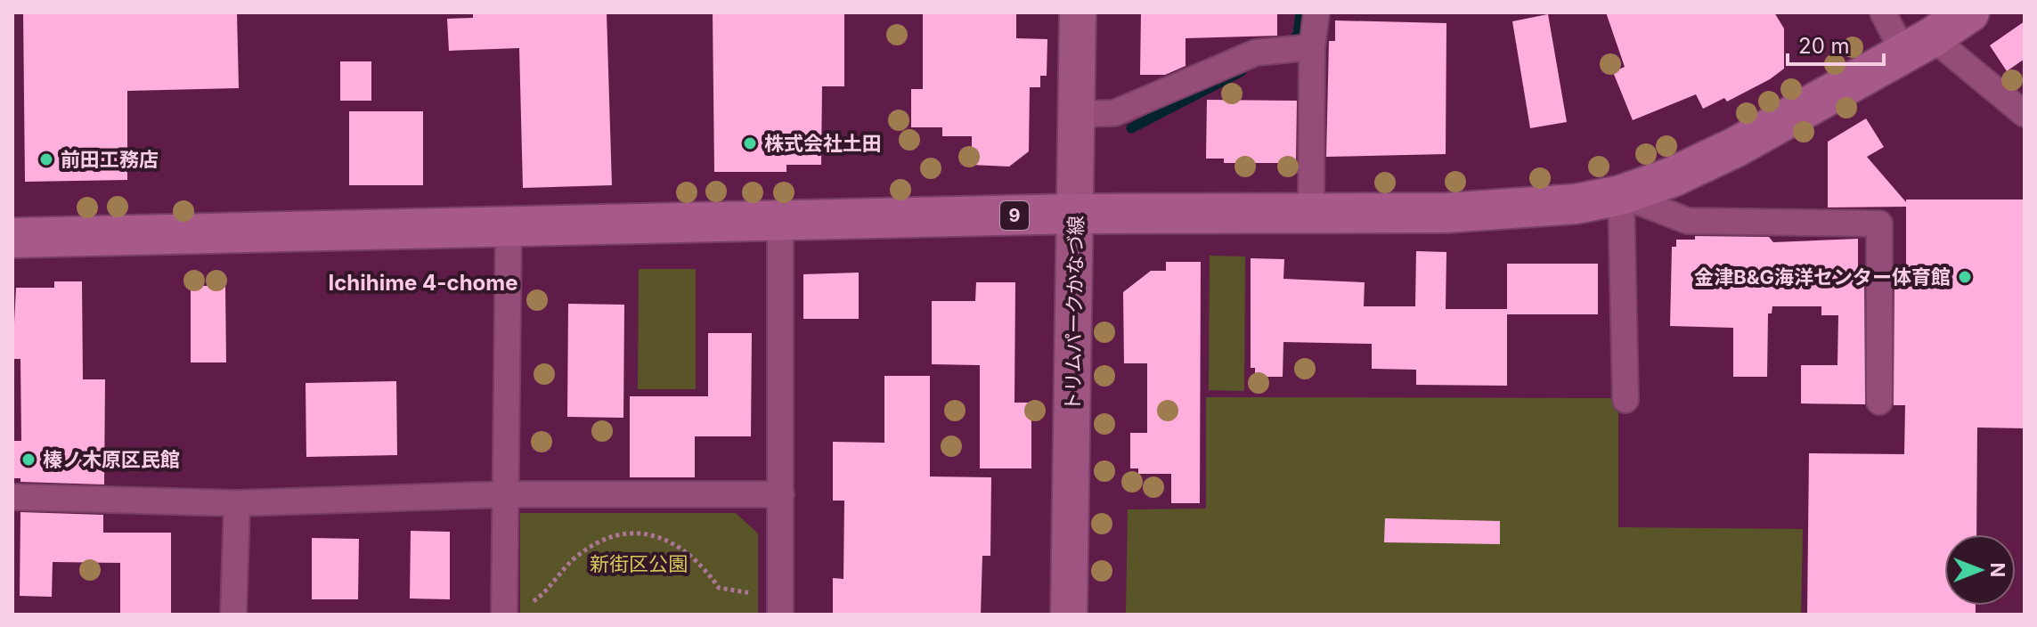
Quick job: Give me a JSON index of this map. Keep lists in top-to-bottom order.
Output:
{
  "streets": {
    "main road": ["9", "トリムパークかなづ線"]
  },
  "crossings": [
    ["9", "トリムパークかなづ線"]
  ],
  "districts": ["Ichihime 4-chome"],
  "parks": ["新街区公園"],
  "places": [
    "株式会社土田",
    "前田工務店",
    "金津B&G海洋センター体育館",
    "榛ノ木原区民館"
  ],
  "scale_bar": "20 m",
  "north": "right"
}
